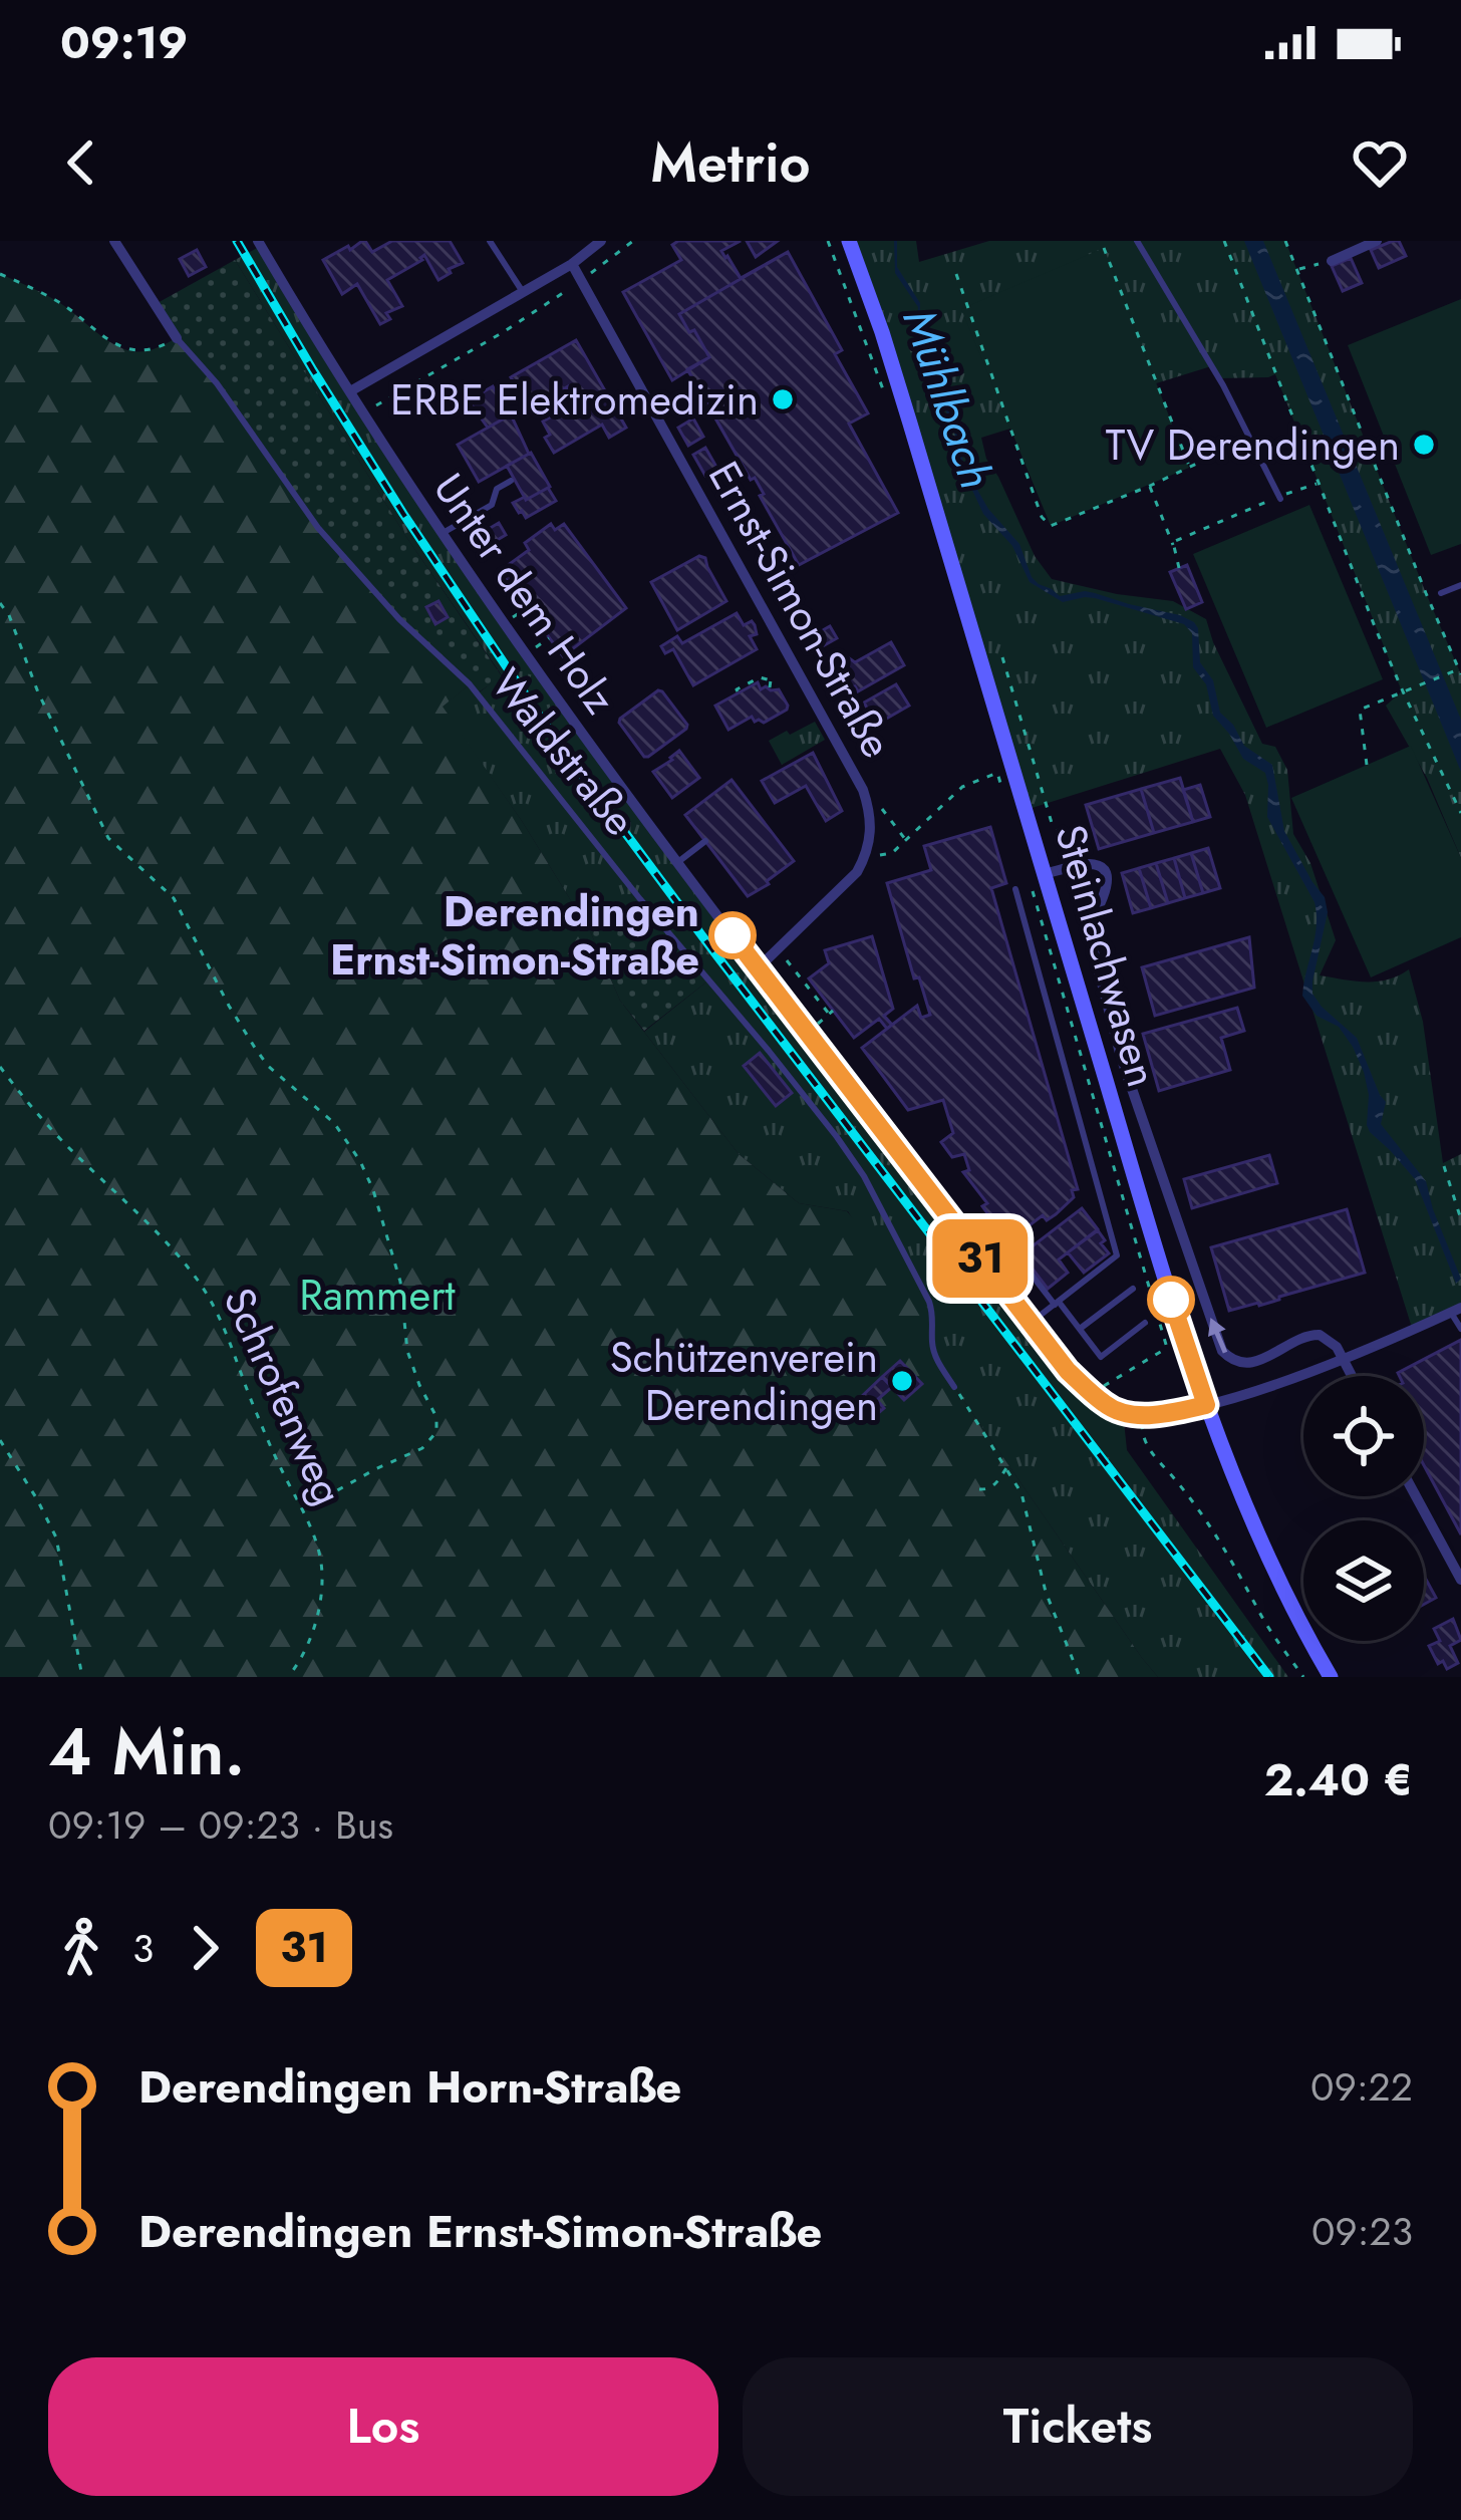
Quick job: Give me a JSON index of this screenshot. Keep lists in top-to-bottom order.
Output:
{
  "streets": {
    "street": [
      "Unter dem Holz",
      "Ernst-Simon-Straße",
      "Waldstraße",
      "Steinlachwasen"
    ],
    "path": ["Schrofenweg"]
  },
  "crossings": [
    ["Unter dem Holz", "Ernst-Simon-Straße"]
  ],
  "water": ["Mühlbach"],
  "parks": ["Rammert"],
  "places": [
    "ERBE Elektromedizin",
    "TV Derendingen",
    "Derendingen Ernst-Simon-Straße",
    "Schützenverein Derendingen"
  ],
  "lines": ["bus line 31"],
  "page": {
    "status": "09:19",
    "header": "Metrio",
    "on_map": "31",
    "heading": ["4 Min.", "09:19 – 09:23 · Bus", "2.40 €"],
    "legs": ["3", "31"],
    "list": [
      {
        "name": "Derendingen Horn-Straße",
        "value": "09:22"
      },
      {
        "name": "Derendingen Ernst-Simon-Straße",
        "value": "09:23"
      }
    ],
    "buttons": ["Los", "Tickets"]
  }
}
